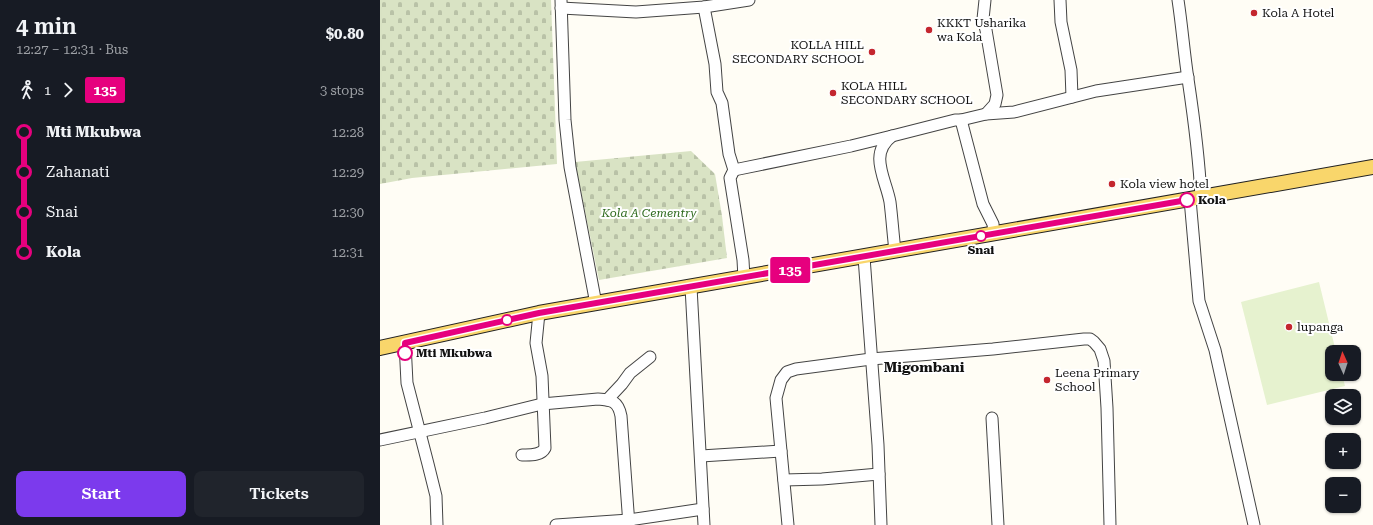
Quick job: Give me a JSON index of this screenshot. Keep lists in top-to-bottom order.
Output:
{
  "districts": ["Migombani"],
  "parks": ["Kola A Cementry"],
  "places": [
    "Kola A Hotel",
    "KKKT Usharika wa Kola",
    "KOLLA HILL SECONDARY SCHOOL",
    "KOLA HILL SECONDARY SCHOOL",
    "Kola view hotel",
    "Kola",
    "Snai",
    "lupanga",
    "Mti Mkubwa",
    "Leena Primary School"
  ],
  "lines": ["bus line 135"],
  "north": "top",
  "page": {
    "heading": ["4 min", "12:27 – 12:31 · Bus", "$0.80"],
    "on_map": "135",
    "legs": ["1", "135", "3 stops"],
    "list": [
      {
        "name": "Mti Mkubwa",
        "value": "12:28"
      },
      {
        "name": "Zahanati",
        "value": "12:29"
      },
      {
        "name": "Snai",
        "value": "12:30"
      },
      {
        "name": "Kola",
        "value": "12:31"
      }
    ],
    "map_buttons": ["+", "−"],
    "buttons": ["Start", "Tickets"]
  }
}
